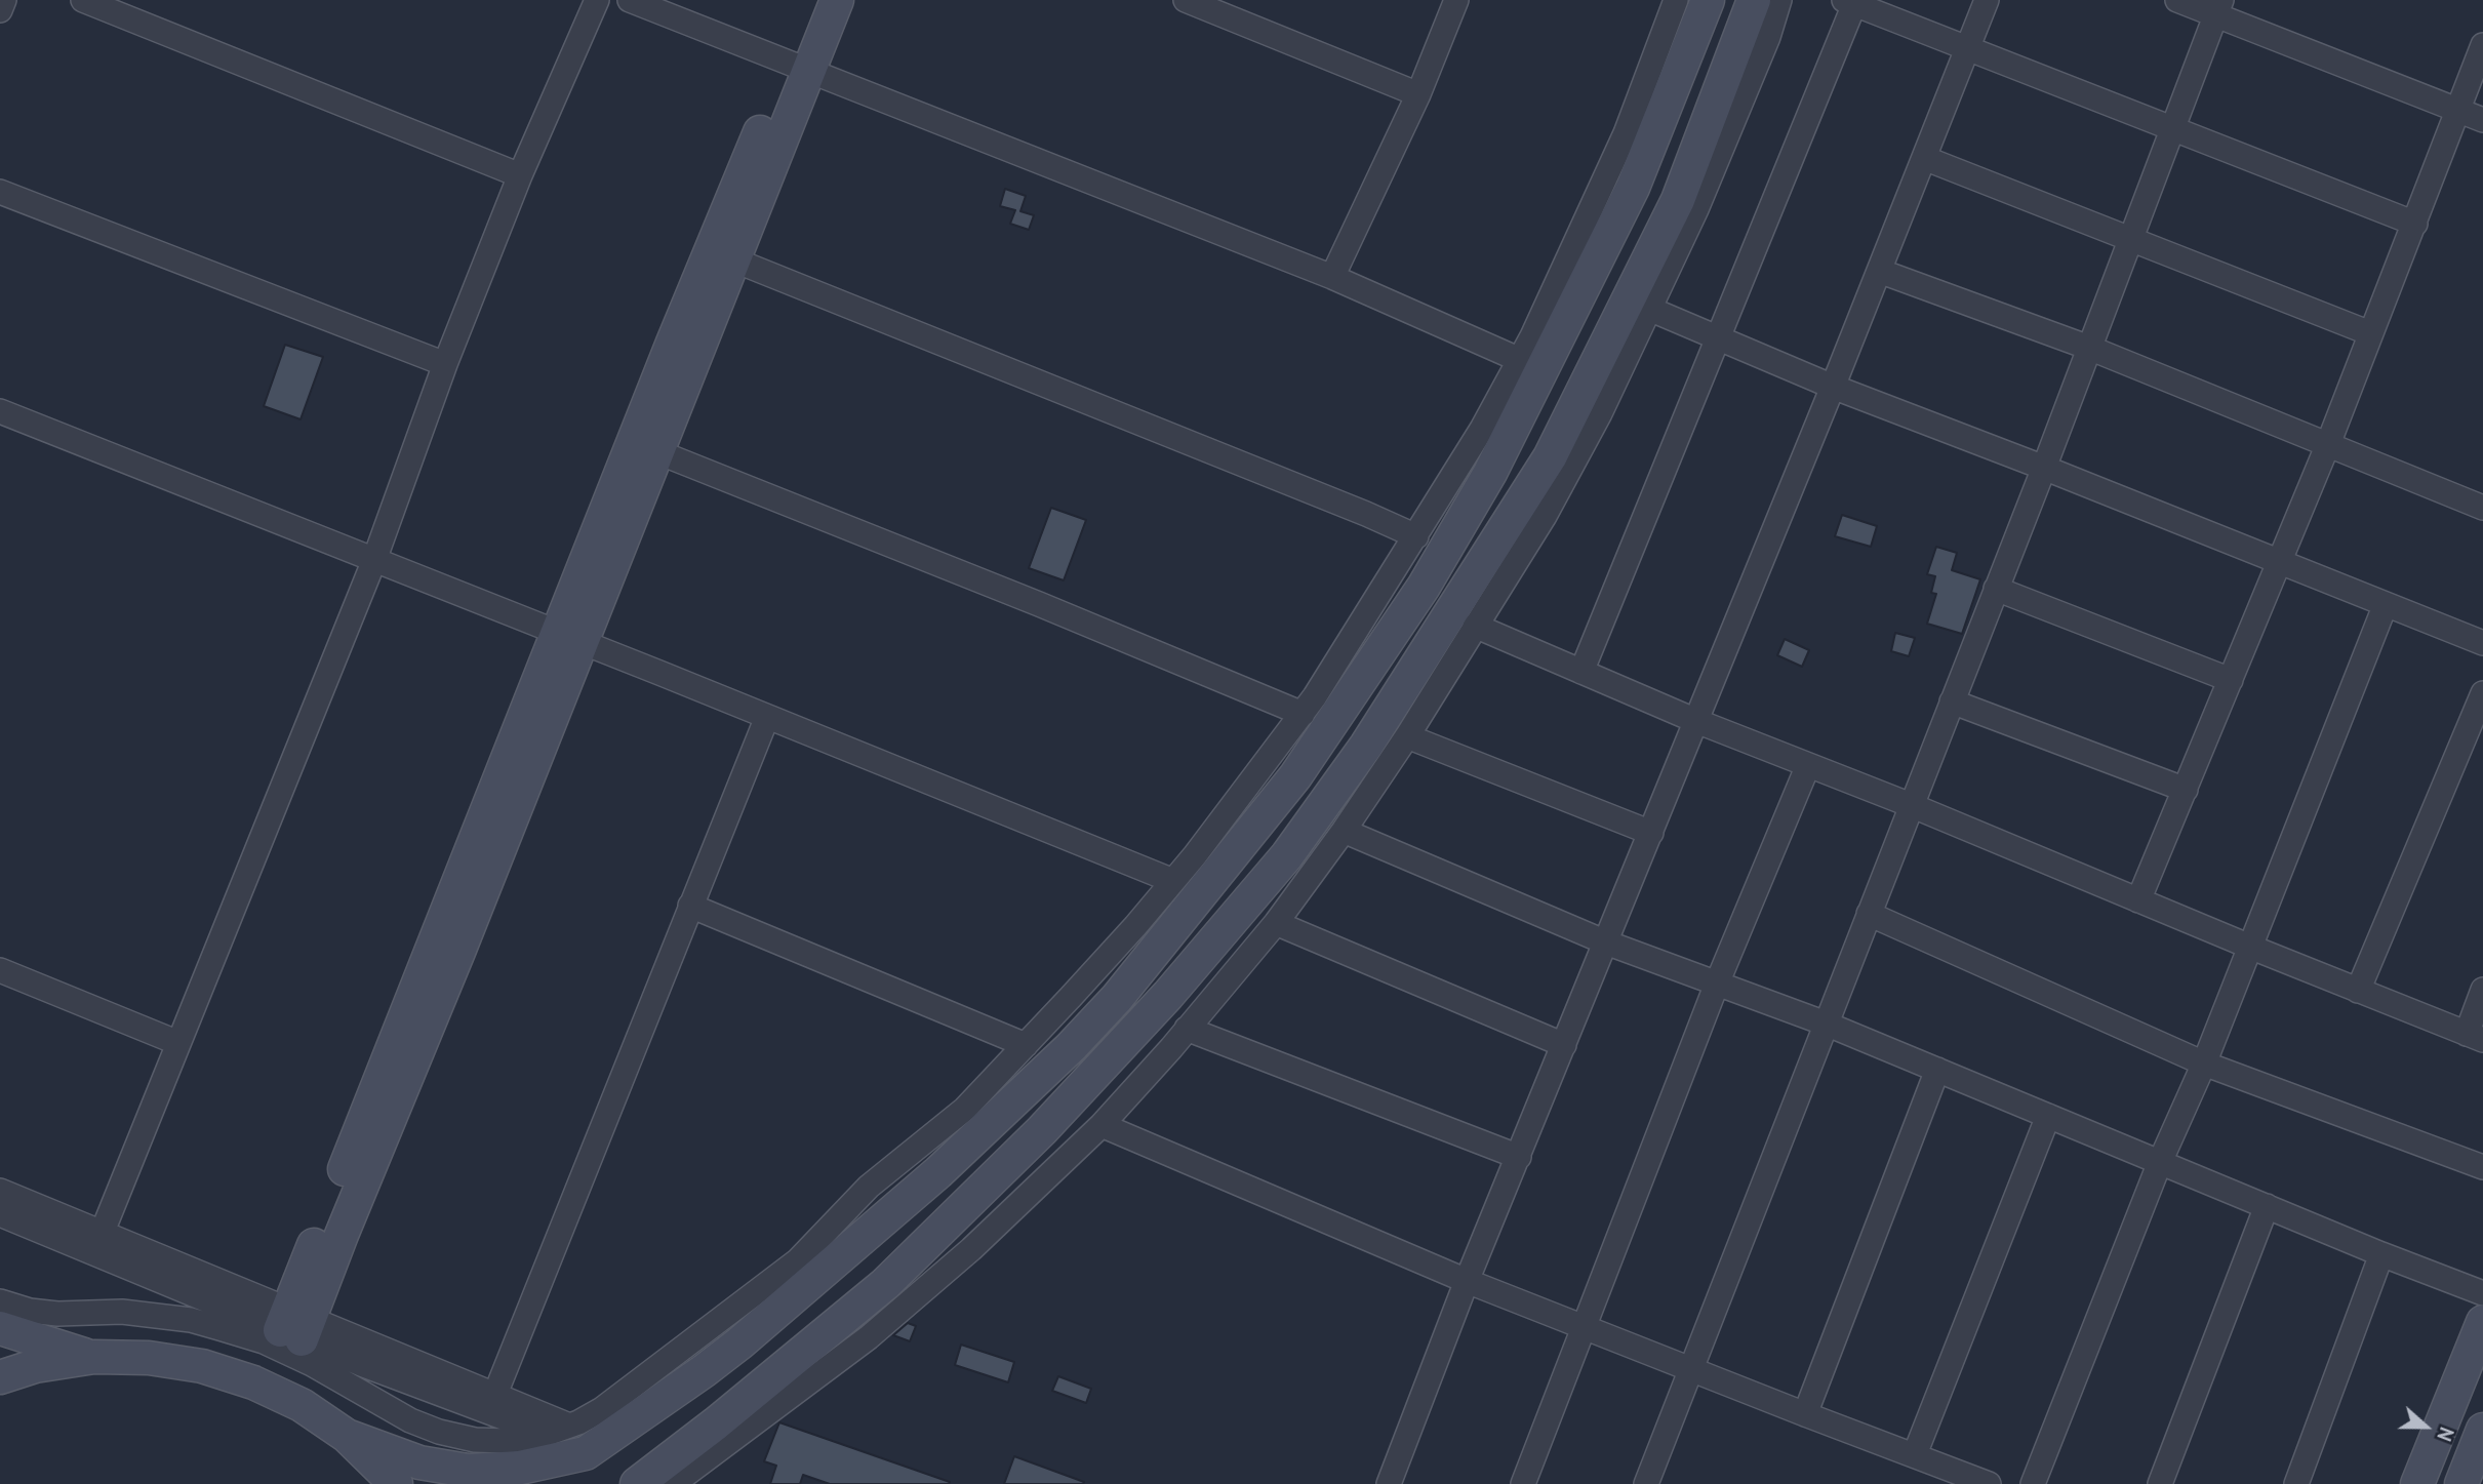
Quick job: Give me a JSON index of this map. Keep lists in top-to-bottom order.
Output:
{
  "north": "right"
}
